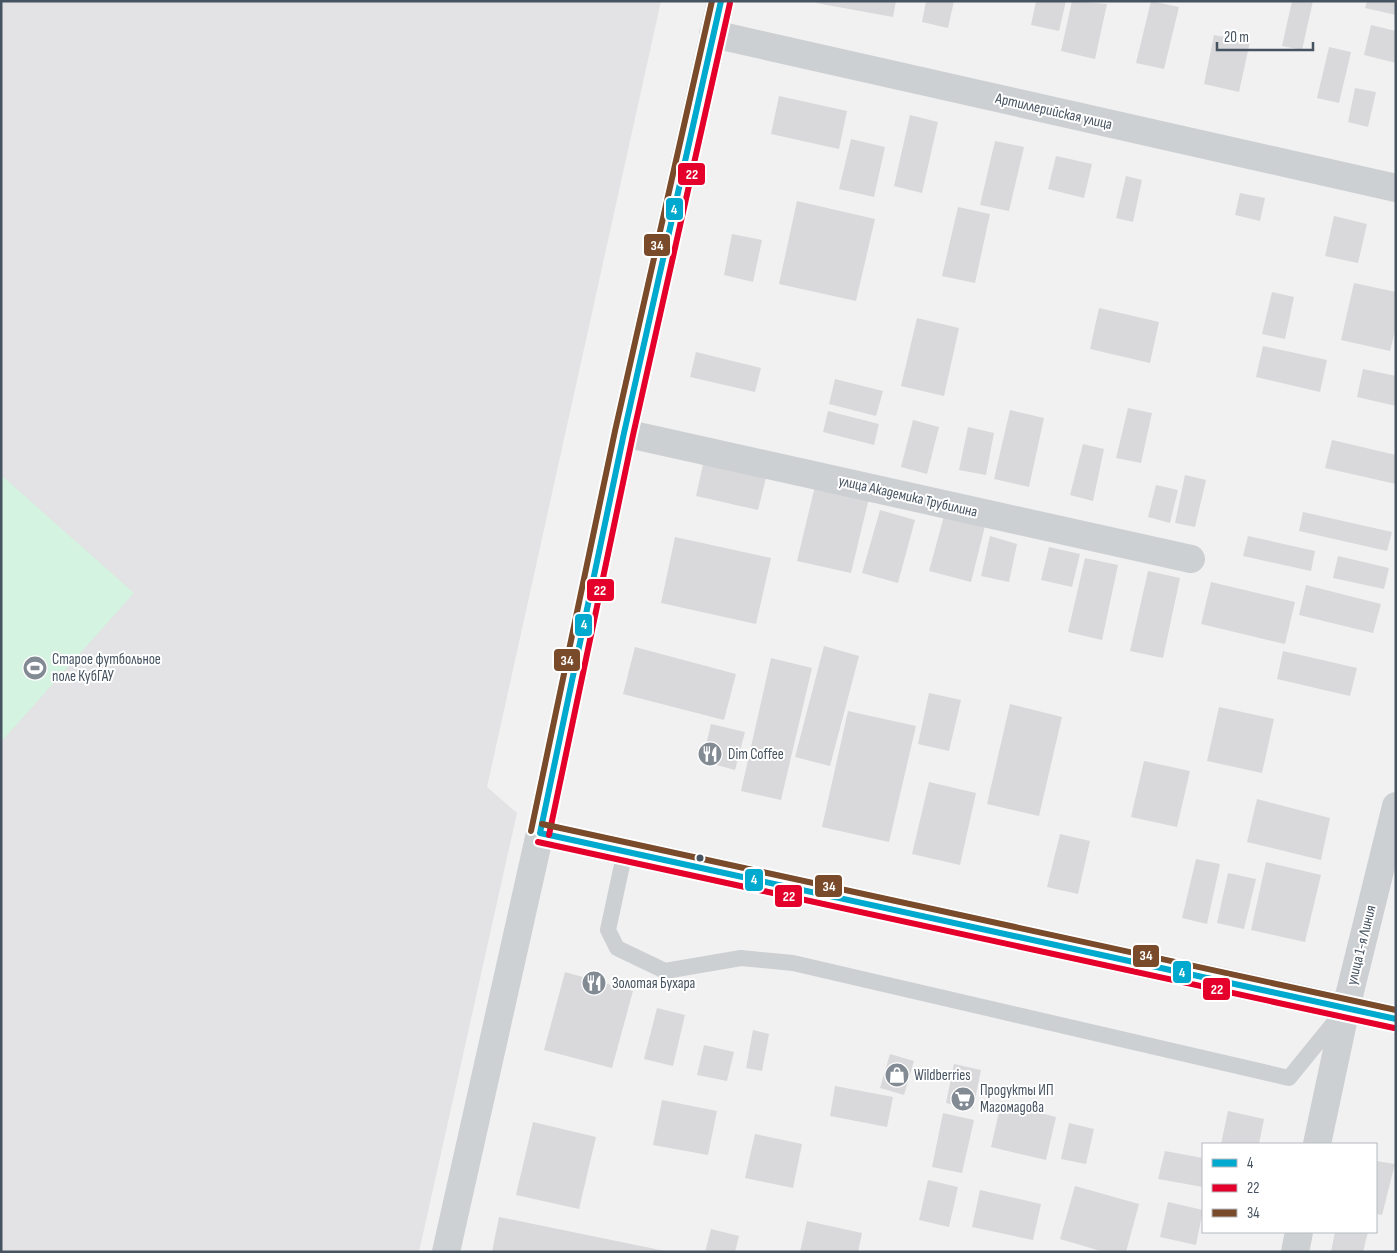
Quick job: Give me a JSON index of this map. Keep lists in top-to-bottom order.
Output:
{
  "streets": {
    "street": ["Артиллерийская улица", "улица Академика Трубилина", "улица 1-я Линия"]
  },
  "places": {
    "sports": ["Старое футбольное поле КубГАУ"],
    "restaurant": ["Dim Coffee", "Золотая Бухара"],
    "shop": ["Wildberries"],
    "supermarket": ["Продукты ИП Магомадова"]
  },
  "lines": ["transit line 4", "transit line 34", "transit line 22"],
  "legend": ["4", "22", "34"],
  "scale_bar": "20 m"
}
